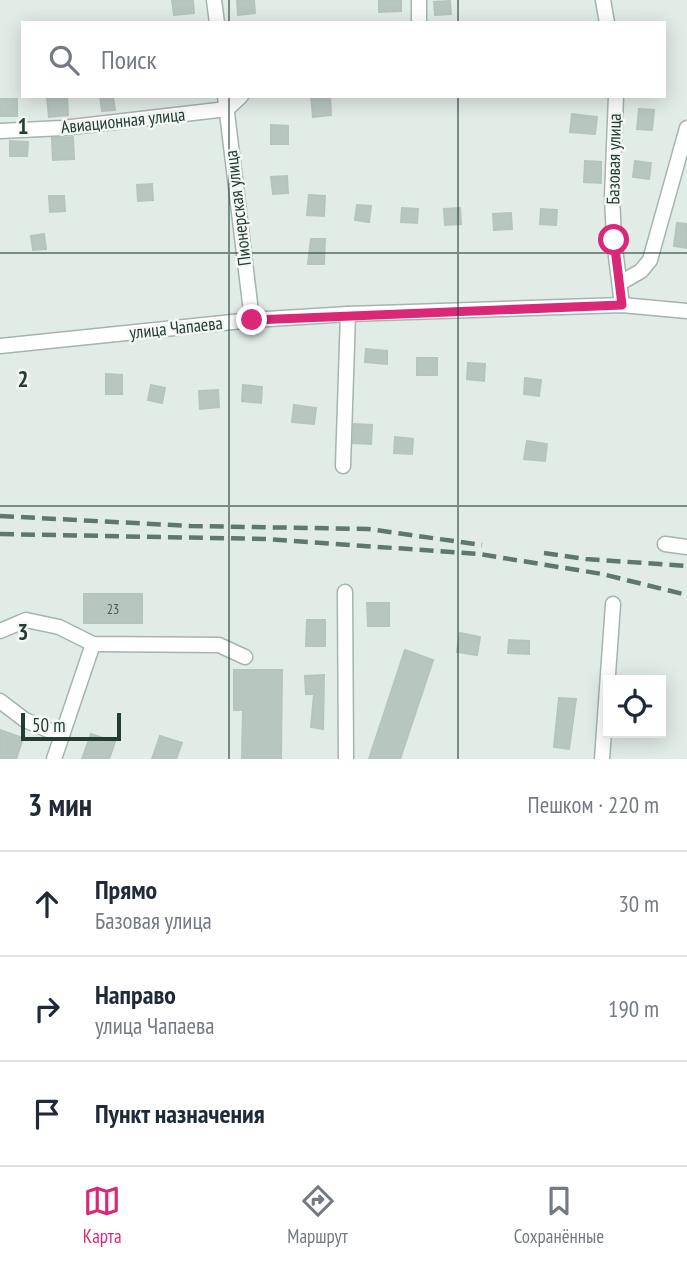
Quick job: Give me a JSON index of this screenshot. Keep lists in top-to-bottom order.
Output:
{
  "streets": {
    "street": [
      "Авиационная улица",
      "Базовая улица",
      "Пионерская улица",
      "улица Чапаева"
    ]
  },
  "crossings": [
    ["Авиационная улица", "Пионерская улица"],
    ["Базовая улица", "улица Чапаева"],
    ["Пионерская улица", "улица Чапаева"]
  ],
  "house_numbers": ["23"],
  "scale_bar": "50 m",
  "page": {
    "search": "Поиск",
    "scale": "50 m",
    "heading": ["3 мин", "Пешком · 220 m"],
    "list": [
      ["Прямо", "Базовая улица", "30 m"],
      ["Направо", "улица Чапаева", "190 m"],
      "Пункт назначения"
    ],
    "nav": ["Карта", "Маршрут", "Сохранённые"]
  },
  "grid": {
    "rows": ["1", "2", "3"]
  }
}
